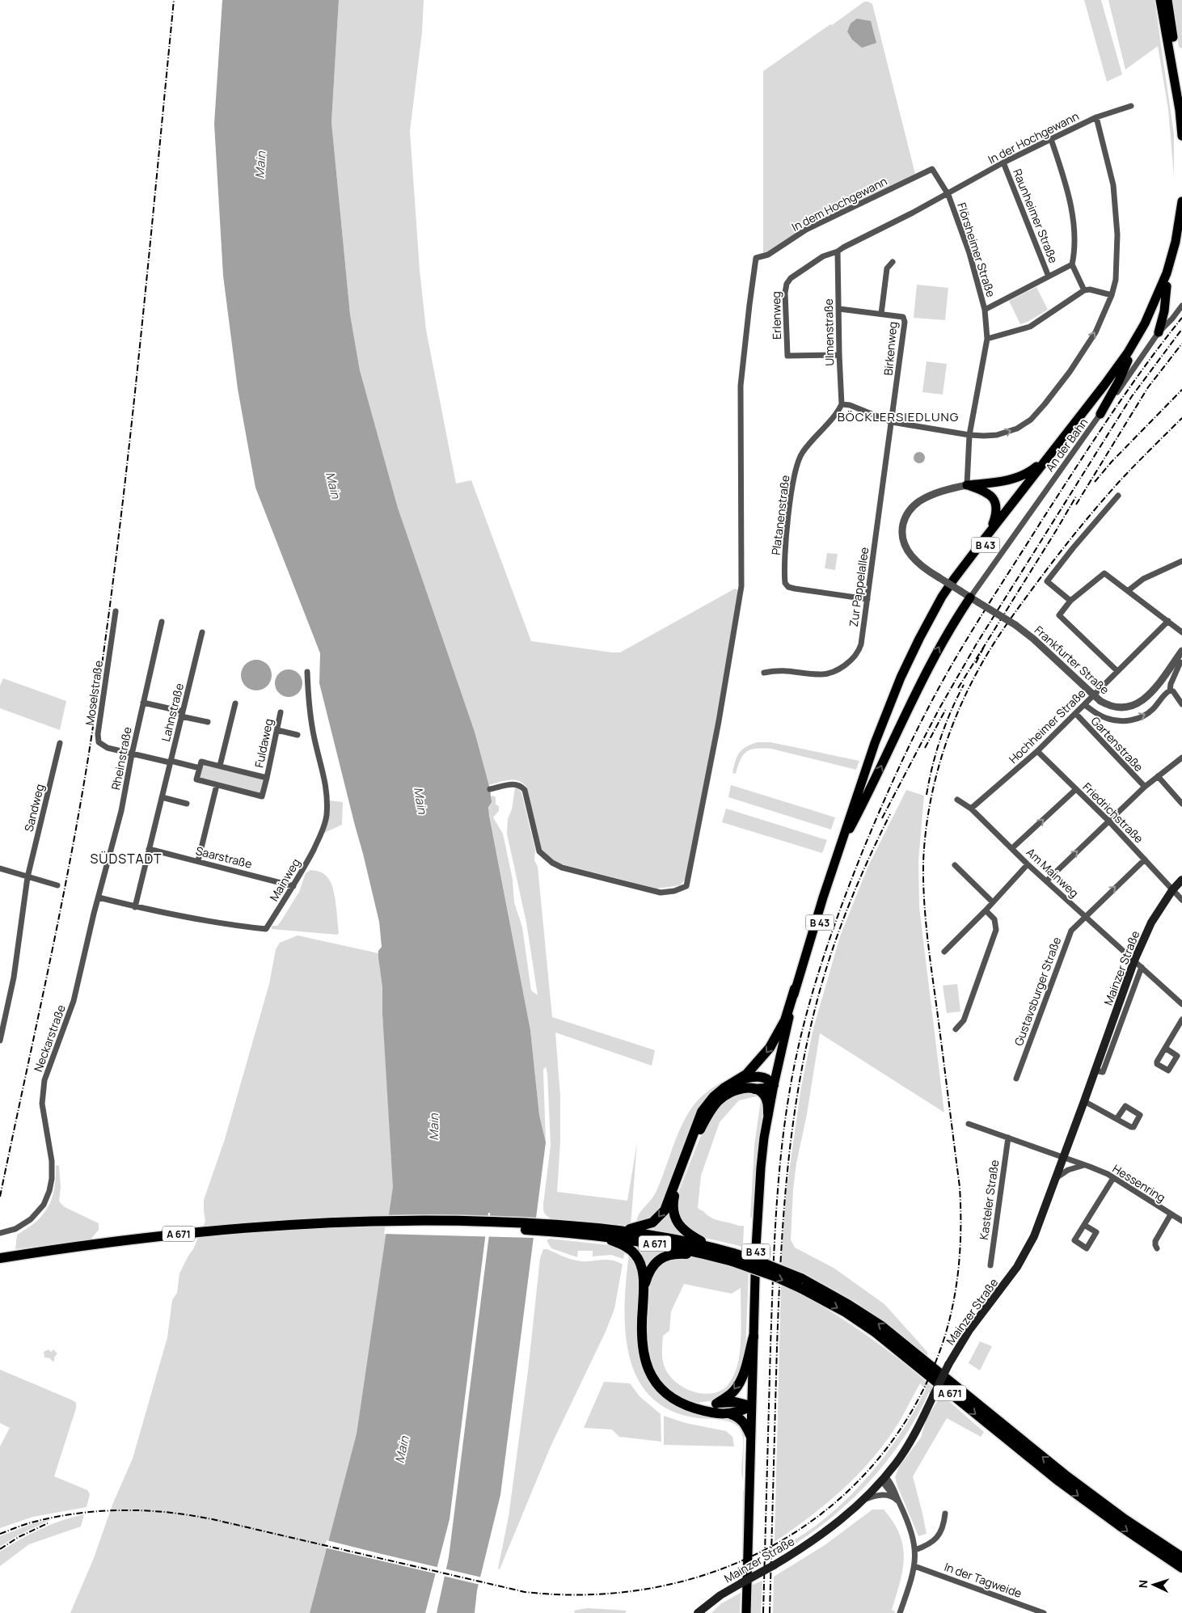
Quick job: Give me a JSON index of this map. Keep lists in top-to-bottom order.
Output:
{
  "streets": {
    "highway": ["A 671"],
    "main road": ["B 43", "Mainzer Straße"],
    "street": [
      "In der Hochgewann",
      "In dem Hochgewann",
      "Raunheimer Straße",
      "Flörsheimer Straße",
      "Erlenweg",
      "Ulmenstraße",
      "Birkenweg",
      "An der Bahn",
      "Platanenstraße",
      "Zur Pappelallee",
      "Frankfurter Straße",
      "Moselstraße",
      "Lahnstraße",
      "Hochheimer Straße",
      "Fuldaweg",
      "Gartenstraße",
      "Rheinstraße",
      "Sandweg",
      "Friedrichstraße",
      "Saarstraße",
      "Am Mainweg",
      "Mainweg",
      "Gustavsburger Straße",
      "Neckarstraße",
      "Hessenring",
      "Kasteler Straße",
      "In der Tagweide"
    ]
  },
  "crossings": [
    ["In der Hochgewann", "Raunheimer Straße"],
    ["In der Hochgewann", "Flörsheimer Straße"],
    ["In dem Hochgewann", "Flörsheimer Straße"],
    ["Flörsheimer Straße", "Frankfurter Straße"],
    ["Erlenweg", "Ulmenstraße"],
    ["Ulmenstraße", "Birkenweg"],
    ["Ulmenstraße", "Platanenstraße"],
    ["Birkenweg", "Zur Pappelallee"],
    ["An der Bahn", "Frankfurter Straße"],
    ["Platanenstraße", "Zur Pappelallee"],
    ["Moselstraße", "Rheinstraße"],
    ["Lahnstraße", "Saarstraße"],
    ["Lahnstraße", "Mainweg"],
    ["Hochheimer Straße", "Gartenstraße"],
    ["Hochheimer Straße", "Friedrichstraße"],
    ["Hochheimer Straße", "Am Mainweg"],
    ["Rheinstraße", "Mainweg"],
    ["Rheinstraße", "Neckarstraße"],
    ["Friedrichstraße", "Mainzer Straße"],
    ["Friedrichstraße", "Gustavsburger Straße"],
    ["Saarstraße", "Mainweg"],
    ["Am Mainweg", "Mainzer Straße"],
    ["Am Mainweg", "Gustavsburger Straße"],
    ["Mainweg", "Neckarstraße"],
    ["Mainzer Straße", "Hessenring"]
  ],
  "districts": ["BÖCKLERSIEDLUNG", "SÜDSTADT"],
  "water": ["Main"],
  "north": "left"
}
